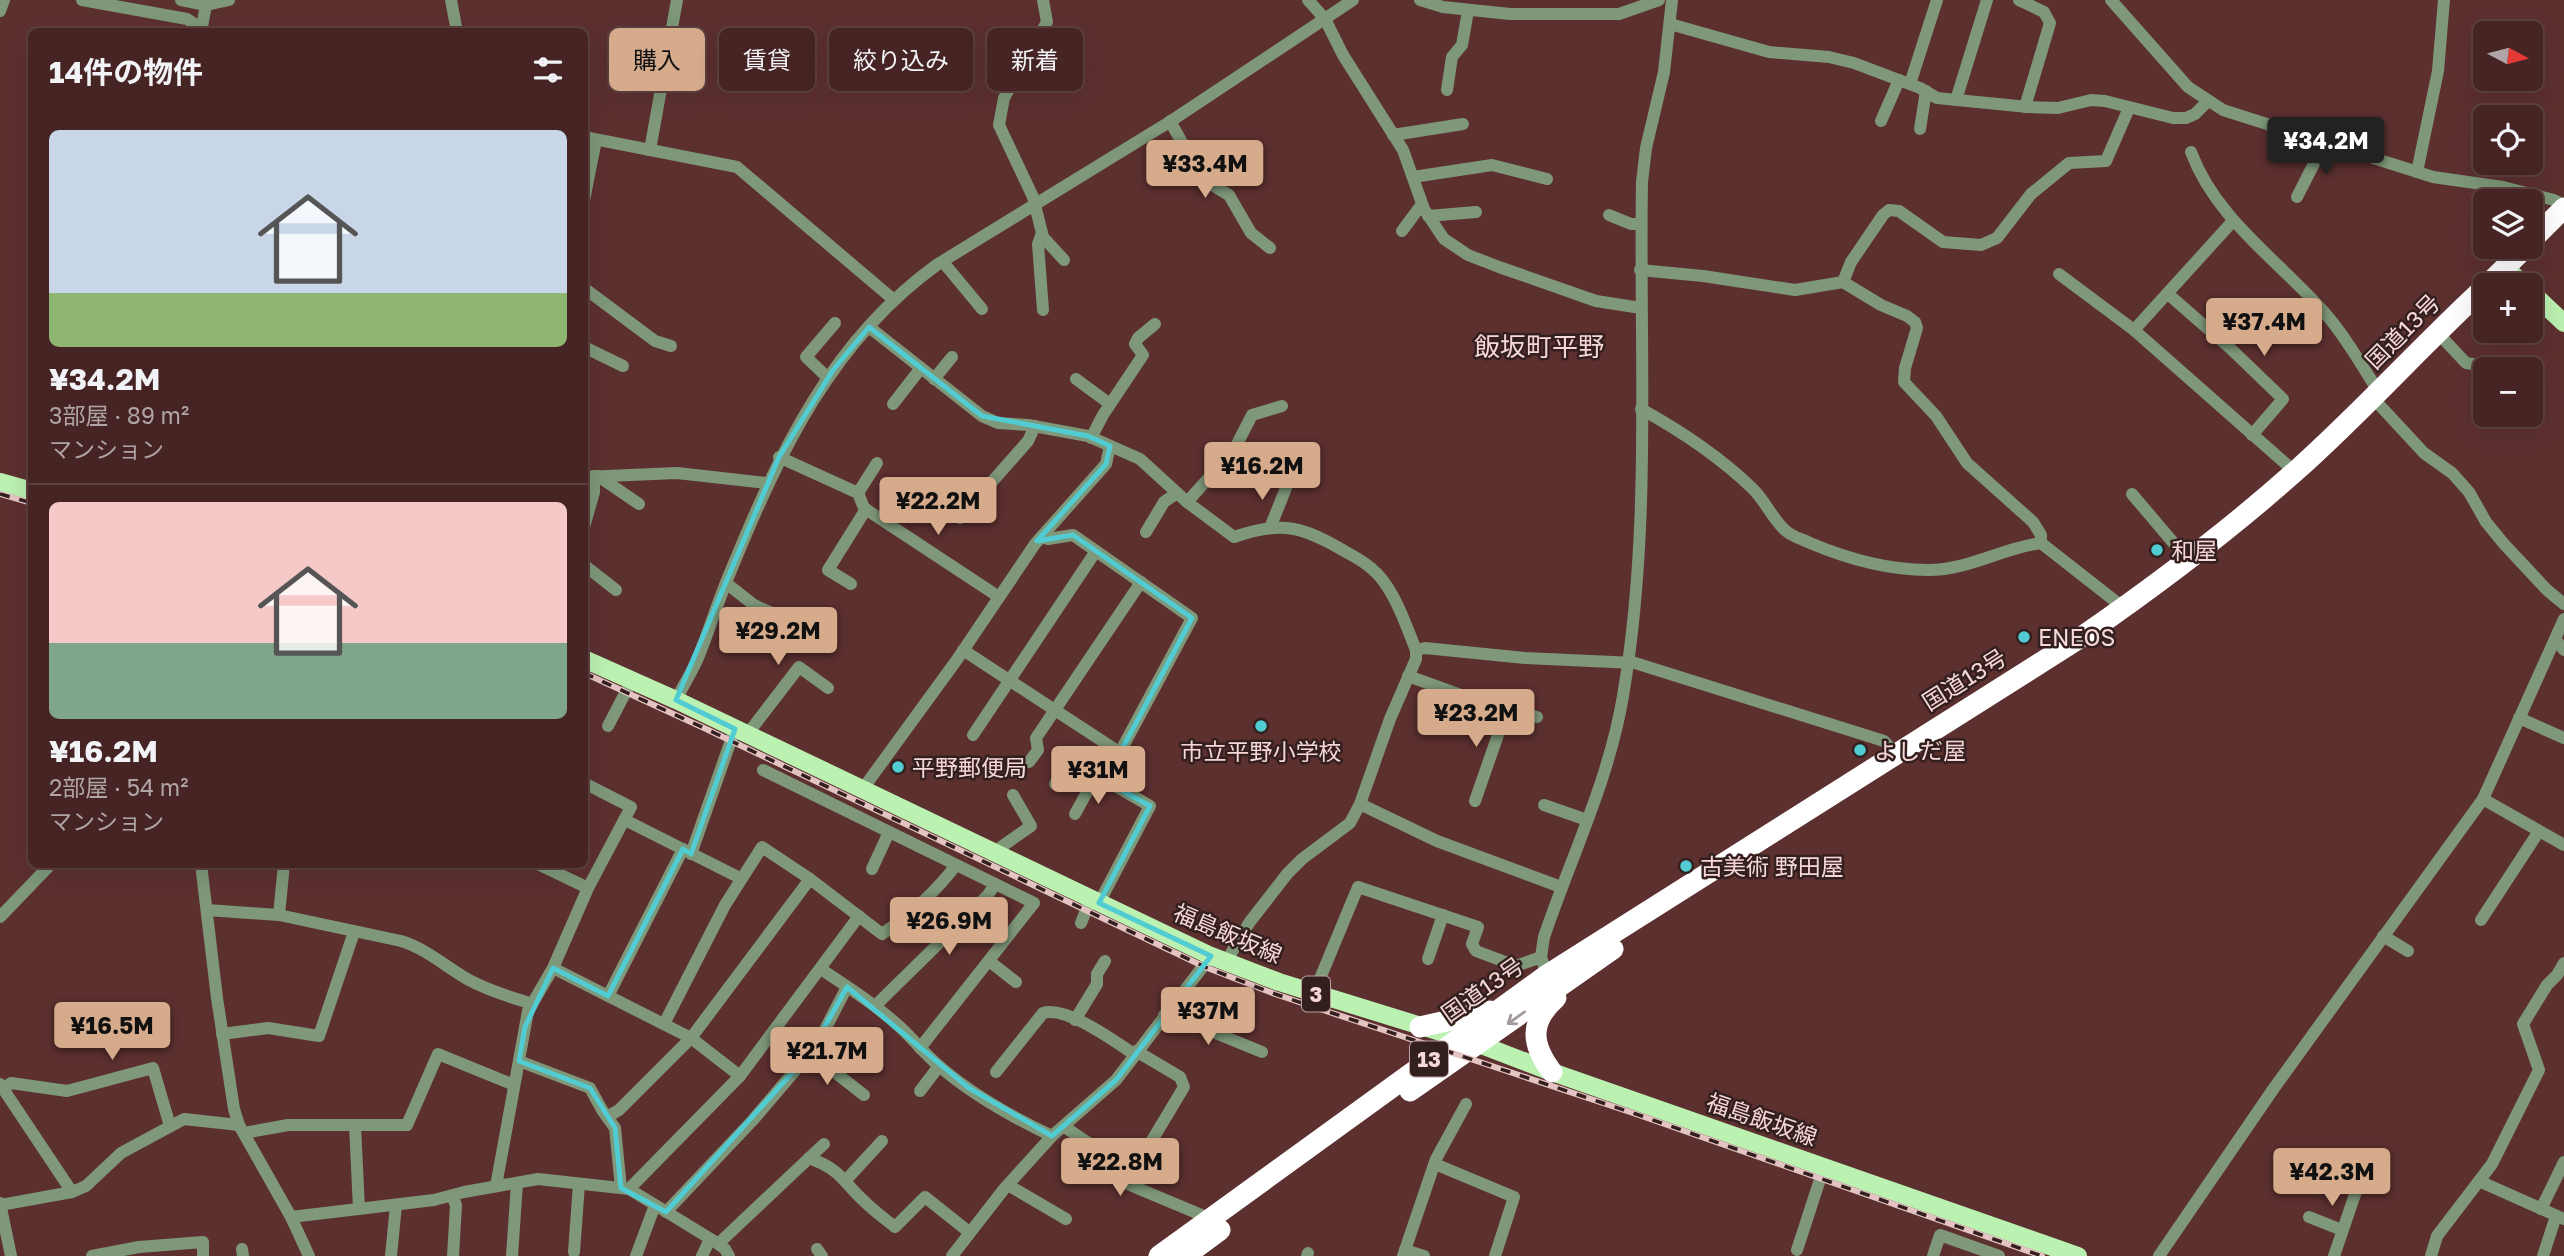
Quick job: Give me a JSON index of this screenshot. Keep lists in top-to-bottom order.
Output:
{
  "streets": {
    "highway": ["国道13号", "13"],
    "main road": ["福島飯坂線", "3"]
  },
  "crossings": [
    ["国道13号", "福島飯坂線"]
  ],
  "districts": ["飯坂町平野"],
  "places": [
    "和屋",
    "ENEOS",
    "市立平野小学校",
    "よしだ屋",
    "平野郵便局",
    "古美術 野田屋"
  ],
  "north": "right",
  "page": {
    "map_buttons": ["+", "−"],
    "chip": [
      "購入",
      "賃貸",
      "絞り込み",
      "新着"
    ],
    "heading": "14件の物件",
    "list": [
      {
        "name": "¥34.2M",
        "note": "3部屋 · 89 m² · マンション"
      },
      {
        "name": "¥16.2M",
        "note": "2部屋 · 54 m² · マンション"
      }
    ],
    "price": [
      "¥34.2M",
      "¥33.4M",
      "¥37.4M",
      "¥16.2M",
      "¥22.2M",
      "¥29.2M",
      "¥23.2M",
      "¥31M",
      "¥26.9M",
      "¥37M",
      "¥16.5M",
      "¥21.7M",
      "¥22.8M",
      "¥42.3M"
    ]
  }
}
